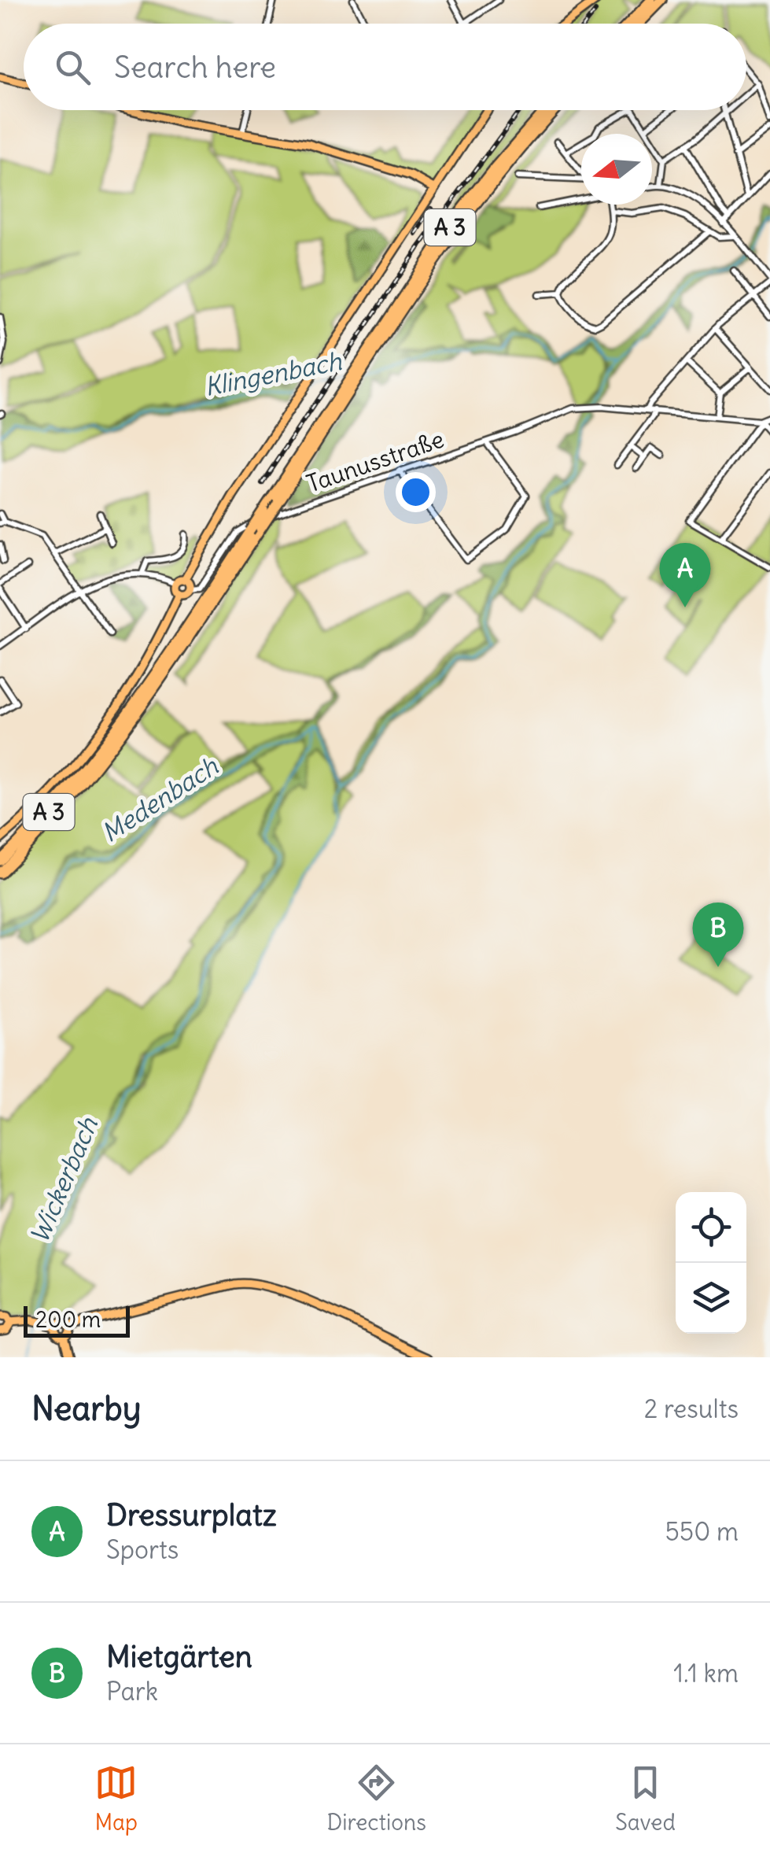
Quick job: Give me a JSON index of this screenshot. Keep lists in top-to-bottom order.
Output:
{
  "streets": {
    "highway": ["A 3"],
    "street": ["Taunusstraße"]
  },
  "water": ["Klingenbach", "Medenbach", "Wickerbach"],
  "scale_bar": "200 m",
  "north": "left",
  "page": {
    "search": "Search here",
    "pins": ["A", "B"],
    "scale": "200 m",
    "heading": ["Nearby", "2 results"],
    "list": [
      {
        "mark": "A",
        "name": "Dressurplatz",
        "note": "Sports",
        "value": "550 m"
      },
      {
        "mark": "B",
        "name": "Mietgärten",
        "note": "Park",
        "value": "1.1 km"
      }
    ],
    "nav": ["Map", "Directions", "Saved"]
  }
}
